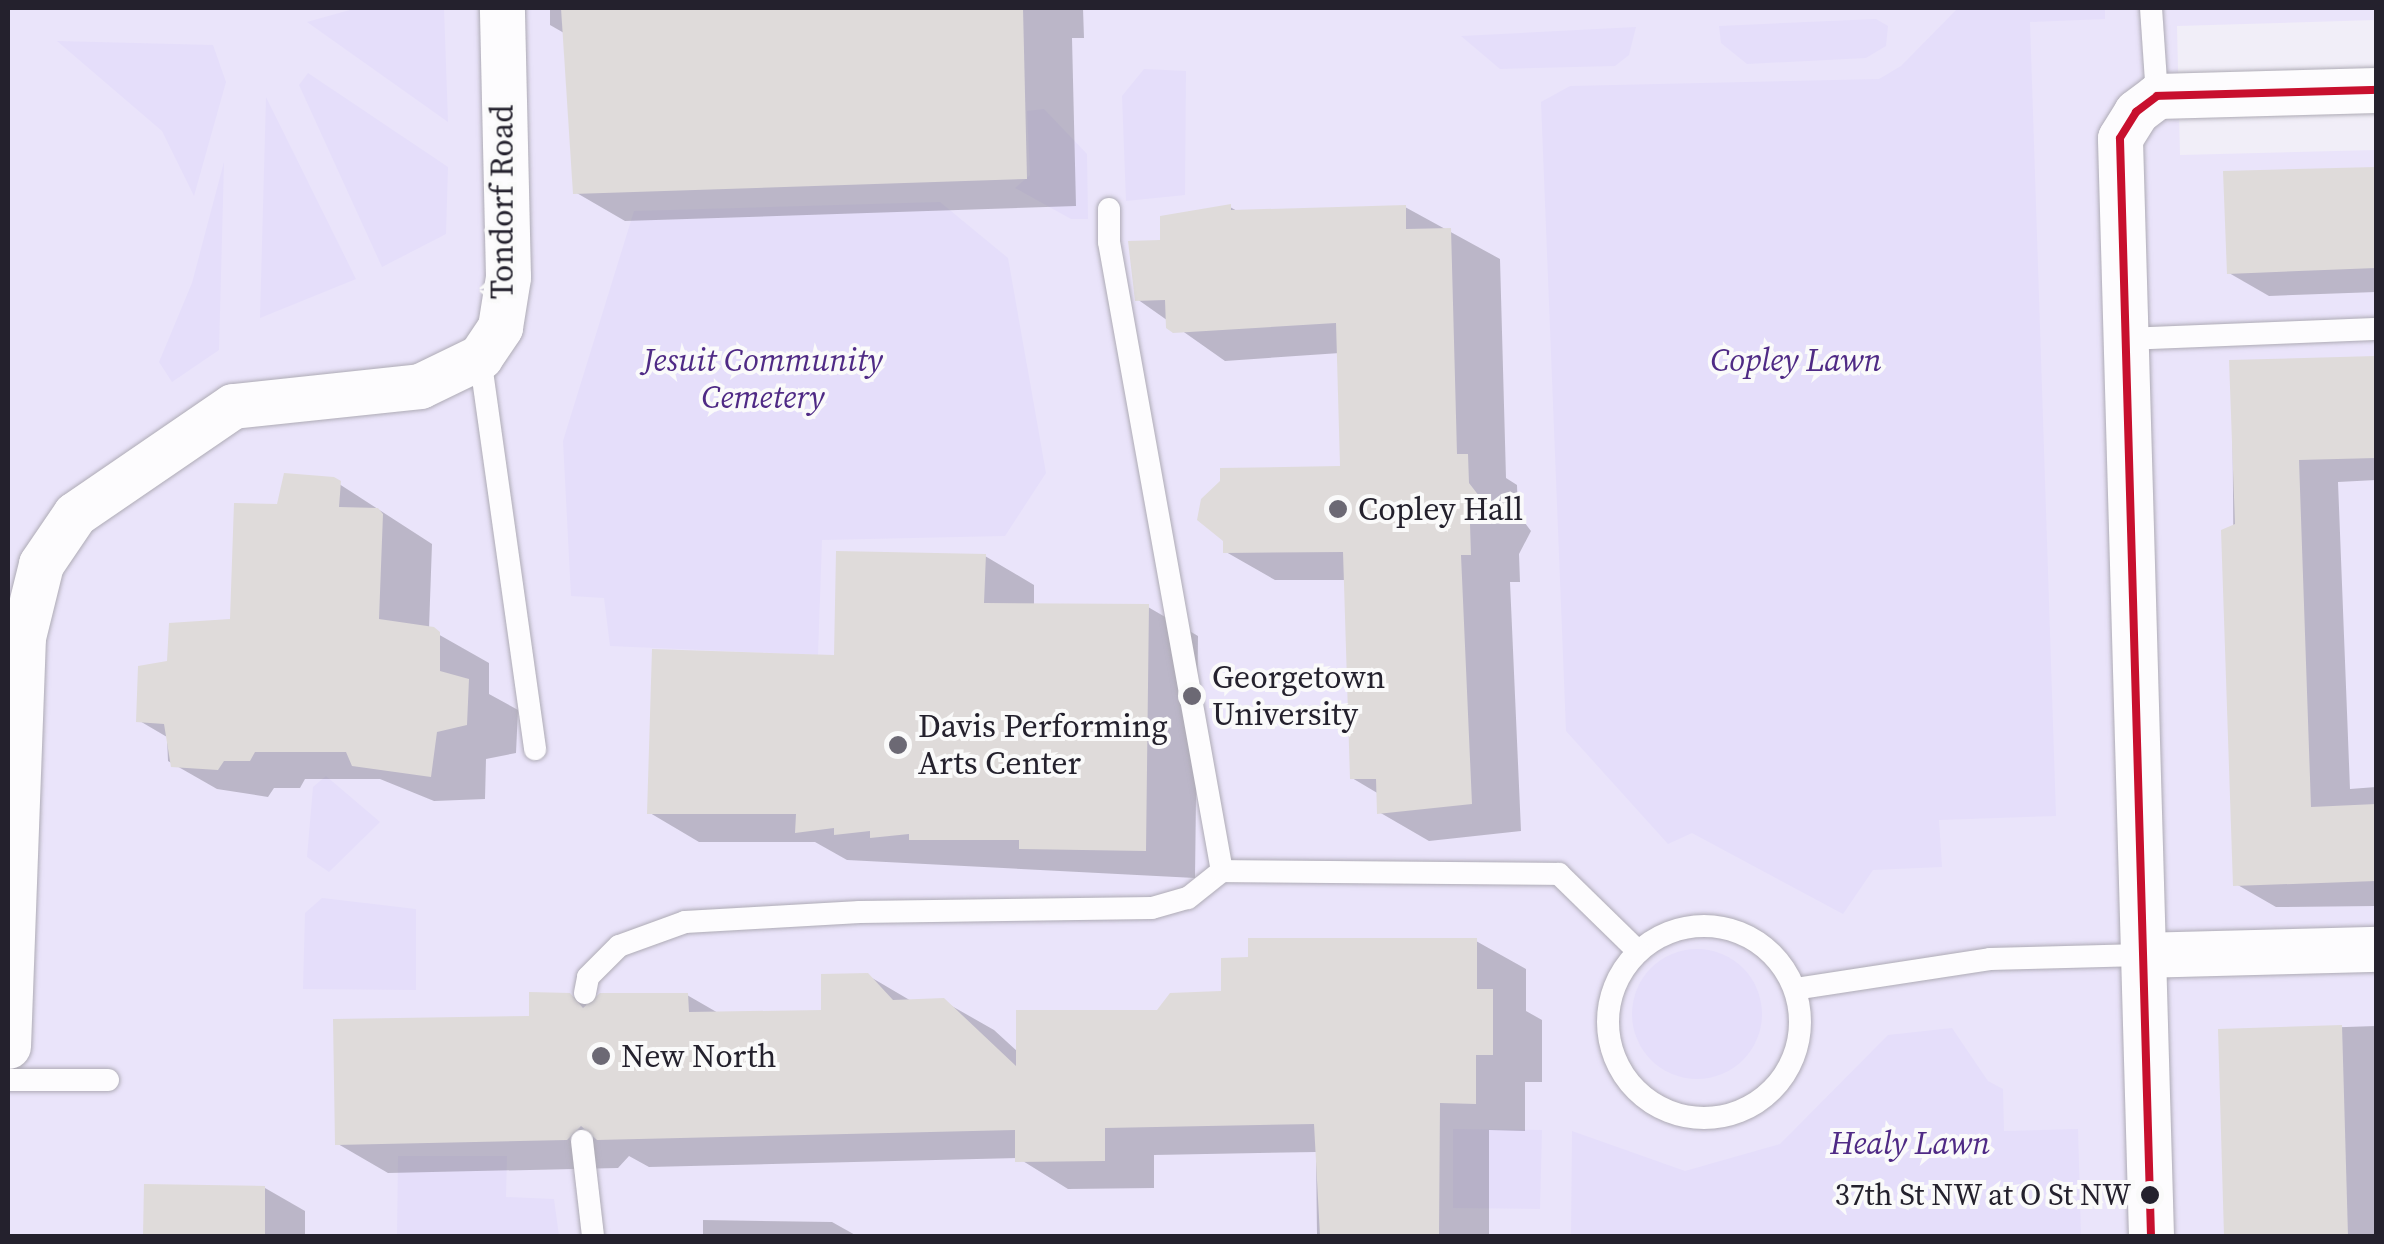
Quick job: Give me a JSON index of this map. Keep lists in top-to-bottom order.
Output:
{
  "streets": {
    "street": ["Tondorf Road"]
  },
  "parks": ["Copley Lawn", "Jesuit Community Cemetery", "Healy Lawn"],
  "places": [
    "Copley Hall",
    "Georgetown University",
    "Davis Performing Arts Center",
    "New North",
    "37th St NW at O St NW"
  ]
}
